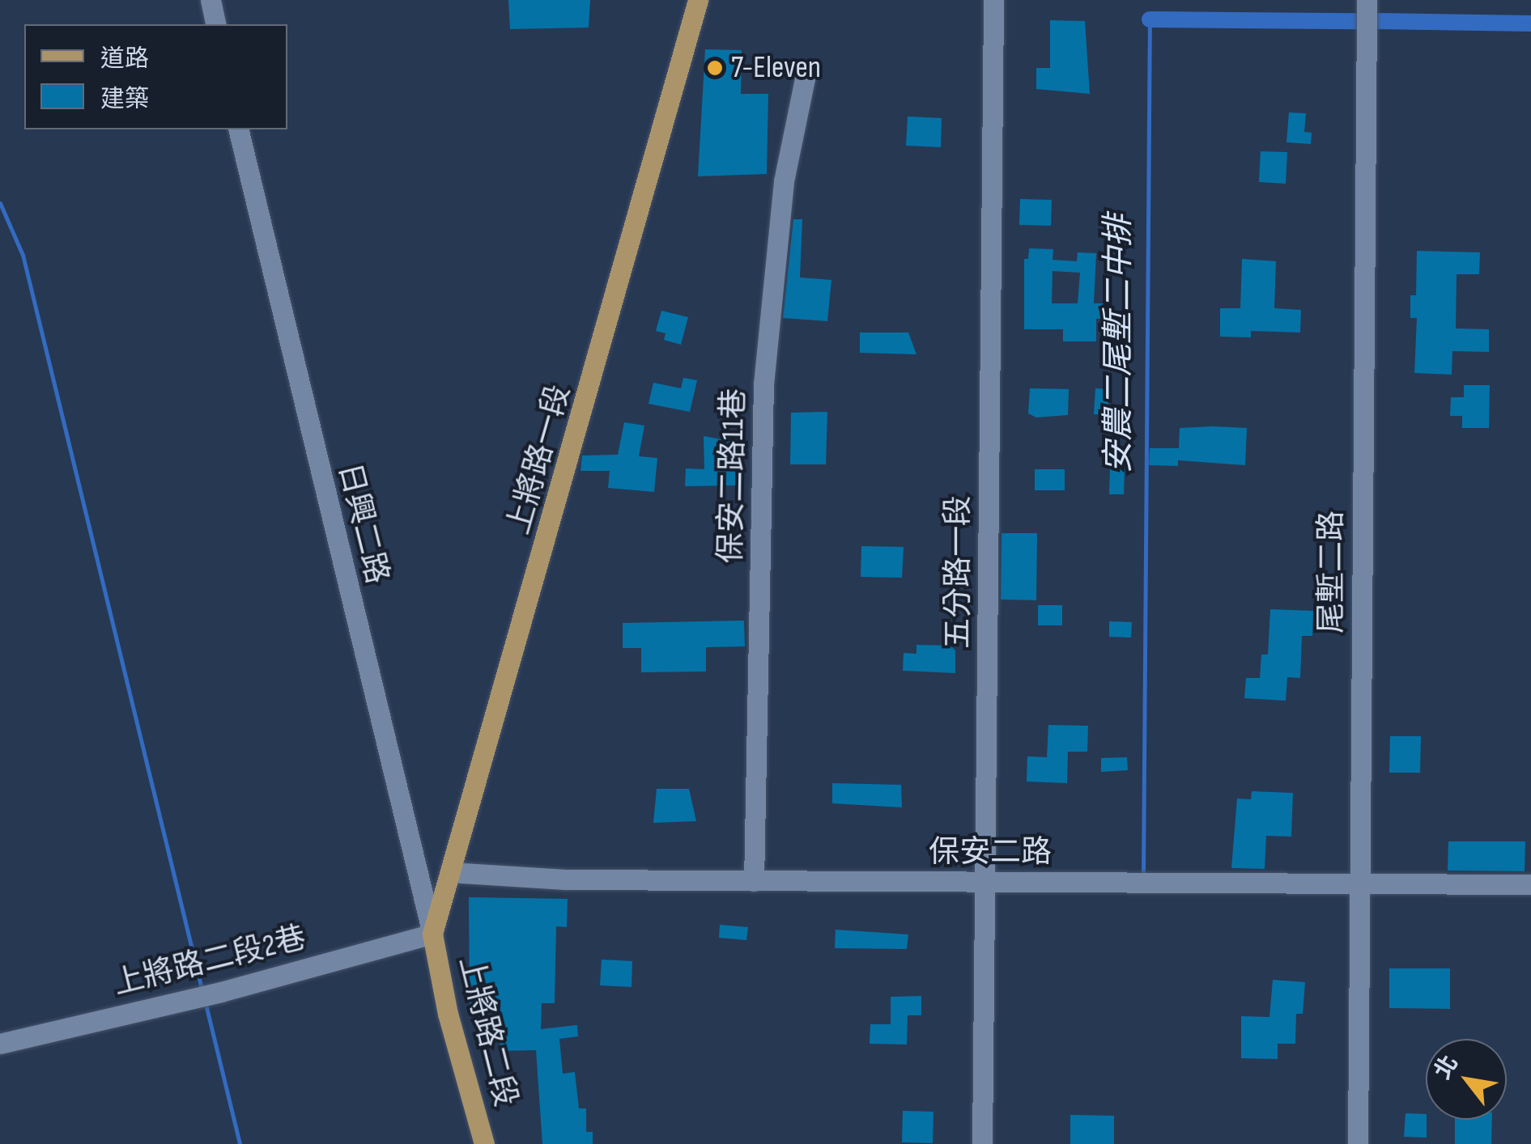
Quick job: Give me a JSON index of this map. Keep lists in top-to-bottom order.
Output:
{
  "streets": {
    "main road": ["上將路一段", "上將路二段"],
    "street": [
      "保安二路11巷",
      "日興二路",
      "五分路一段",
      "尾塹二路",
      "保安二路",
      "上將路二段2巷"
    ]
  },
  "crossings": [
    ["上將路一段", "日興二路"],
    ["上將路一段", "保安二路"],
    ["上將路一段", "上將路二段2巷"],
    ["上將路一段", "上將路二段"],
    ["保安二路11巷", "保安二路"],
    ["日興二路", "上將路二段2巷"],
    ["日興二路", "上將路二段"],
    ["五分路一段", "保安二路"],
    ["尾塹二路", "保安二路"],
    ["上將路二段2巷", "上將路二段"]
  ],
  "water": ["安農二尾塹二中排"],
  "places": ["7-Eleven"],
  "legend": ["道路", "建築"],
  "north": "top left"
}
